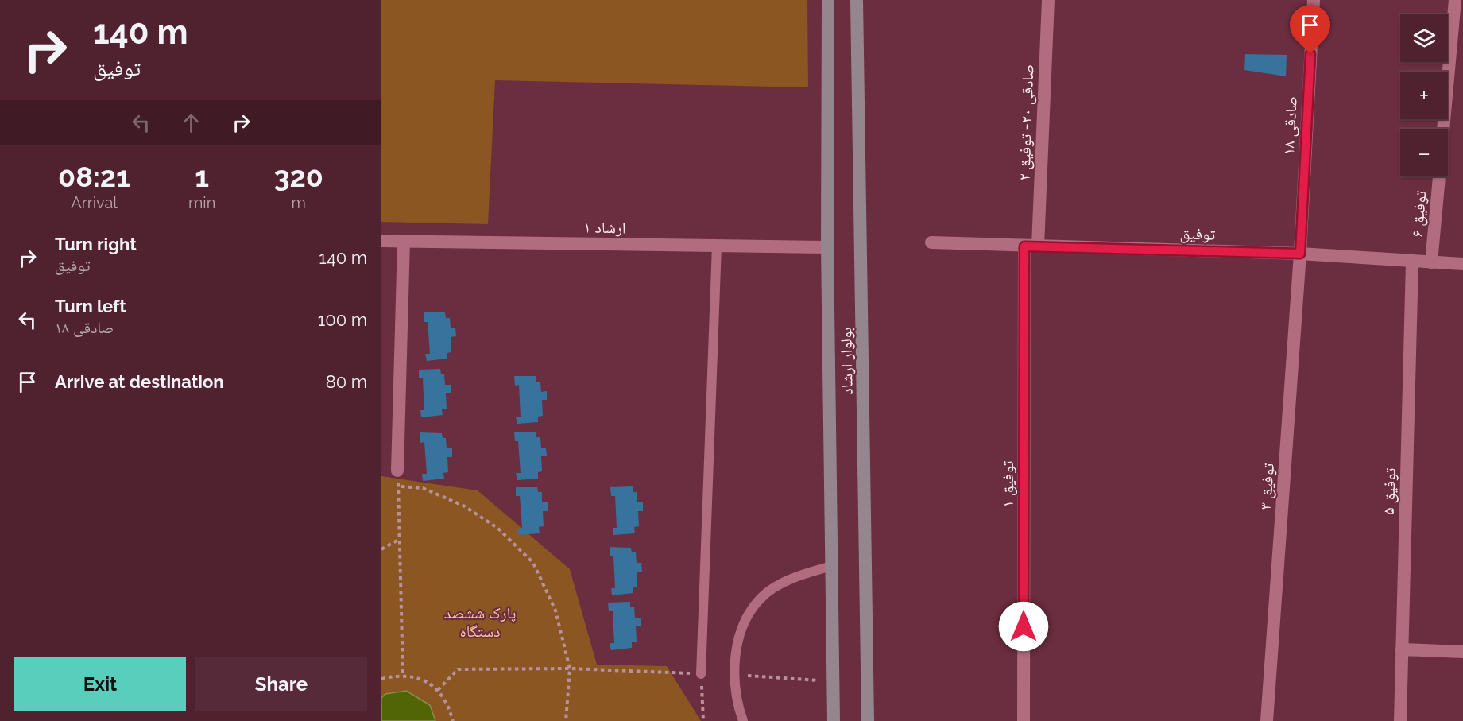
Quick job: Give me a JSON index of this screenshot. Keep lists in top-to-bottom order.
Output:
{
  "streets": {
    "main road": ["بولوار ارشاد"],
    "street": [
      "صادقی ۲۰- توفیق ۲",
      "صادقی ۱۸",
      "توفیق ۶",
      "ارشاد ۱",
      "توفیق",
      "توفیق ۱",
      "توفیق ۳",
      "توفیق ۵"
    ]
  },
  "crossings": [
    ["صادقی ۲۰- توفیق ۲", "توفیق"],
    ["صادقی ۲۰- توفیق ۲", "توفیق ۱"],
    ["صادقی ۱۸", "توفیق"],
    ["صادقی ۱۸", "توفیق ۳"],
    ["توفیق ۶", "توفیق"],
    ["ارشاد ۱", "بولوار ارشاد"],
    ["توفیق", "توفیق ۱"],
    ["توفیق", "توفیق ۳"],
    ["توفیق", "توفیق ۵"]
  ],
  "parks": ["پارک‌ ششصد دستگاه"],
  "page": {
    "turn": ["140 m", "توفیق"],
    "map_buttons": ["+", "−"],
    "eta": [
      "08:21",
      "Arrival",
      "1",
      "min",
      "320",
      "m"
    ],
    "list": [
      {
        "name": "Turn right",
        "note": "توفیق",
        "value": "140 m"
      },
      {
        "name": "Turn left",
        "note": "صادقی ۱۸",
        "value": "100 m"
      },
      {
        "name": "Arrive at destination",
        "value": "80 m"
      }
    ],
    "buttons": ["Exit", "Share"]
  }
}
